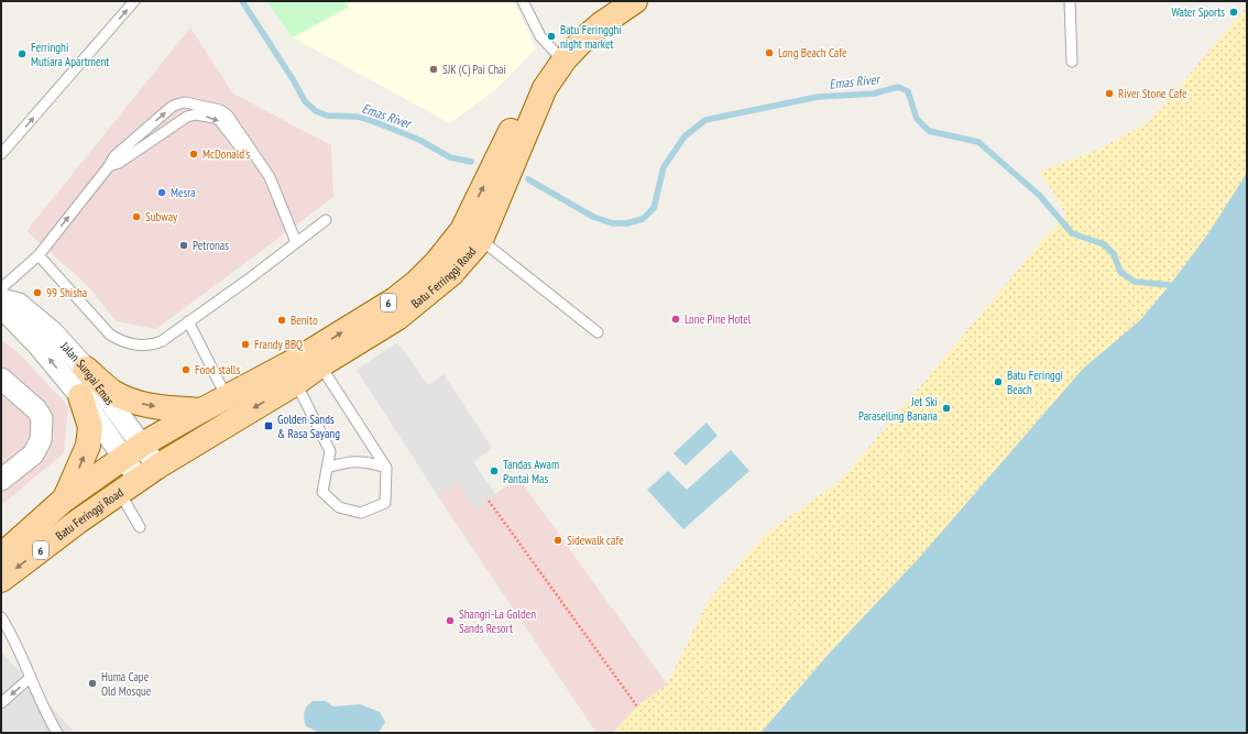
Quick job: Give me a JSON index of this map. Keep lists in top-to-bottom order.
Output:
{
  "streets": {
    "main road": ["Batu Ferringgi Road", "6", "Batu Feringgi Road"],
    "street": ["Jalan Sungai Emas"]
  },
  "crossings": [
    ["Batu Ferringgi Road", "Jalan Sungai Emas"],
    ["Batu Ferringgi Road", "Batu Feringgi Road"],
    ["Jalan Sungai Emas", "Batu Feringgi Road"]
  ],
  "water": ["Emas River"],
  "places": {
    "other": [
      "Water Sports",
      "Batu Feringghi night market",
      "Long Beach Cafe",
      "Ferringhi Mutiara Apartment",
      "SJK (C) Pai Chai",
      "River Stone Cafe",
      "McDonald's",
      "Mesra",
      "Subway",
      "Petronas",
      "99 Shisha",
      "Lone Pine Hotel",
      "Benito",
      "Frandy BBQ",
      "Food stalls",
      "Batu Feringgi Beach",
      "Jet Ski Paraseiling Banana",
      "Tandas Awam Pantai Mas",
      "Sidewalk cafe",
      "Shangri-La Golden Sands Resort",
      "Huma Cape Old Mosque"
    ],
    "transit": ["Golden Sands & Rasa Sayang"]
  }
}
